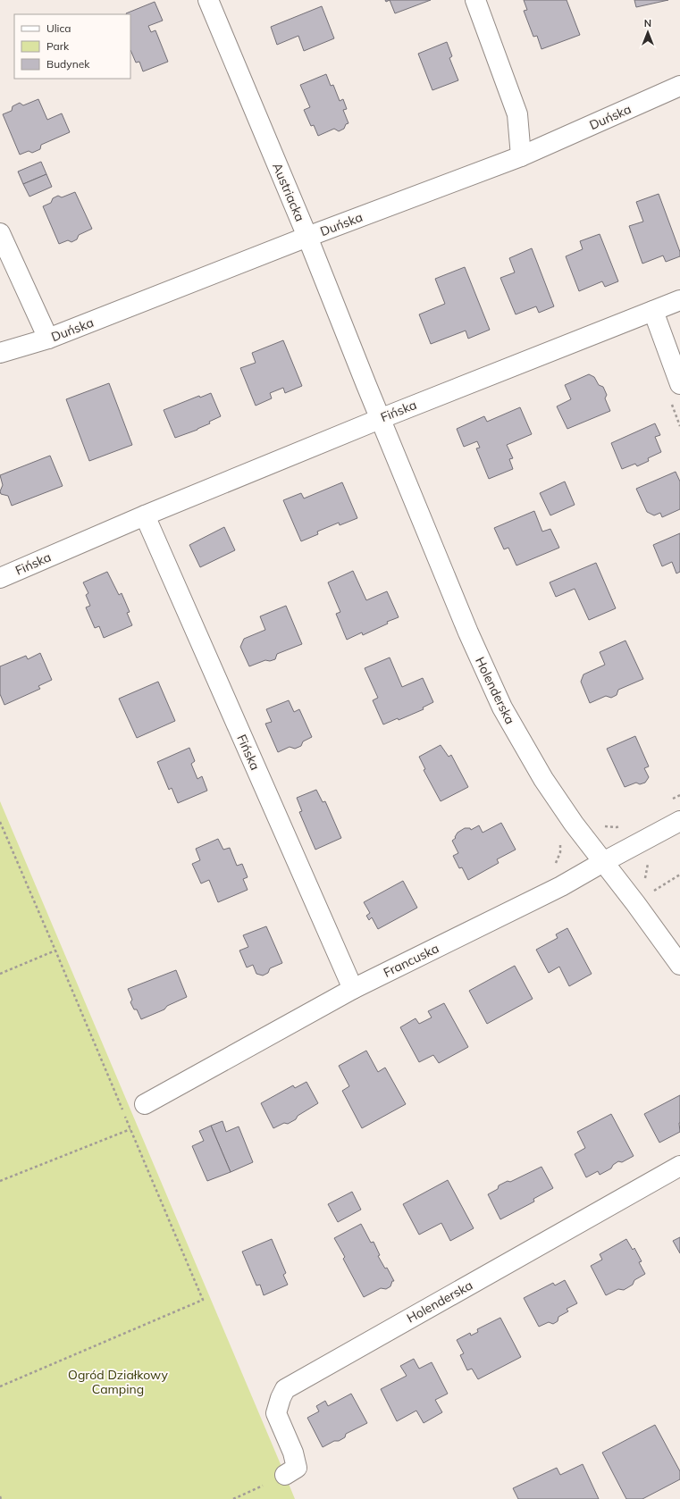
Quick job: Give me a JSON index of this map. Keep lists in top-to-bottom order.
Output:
{
  "streets": {
    "street": [
      "Duńska",
      "Austriacka",
      "Fińska",
      "Holenderska",
      "Francuska"
    ]
  },
  "crossings": [
    ["Duńska", "Austriacka"],
    ["Austriacka", "Holenderska"],
    ["Fińska", "Holenderska"],
    ["Fińska", "Francuska"],
    ["Holenderska", "Francuska"]
  ],
  "parks": ["Ogród Działkowy Camping"],
  "legend": ["Ulica", "Park", "Budynek"],
  "north": "top"
}
